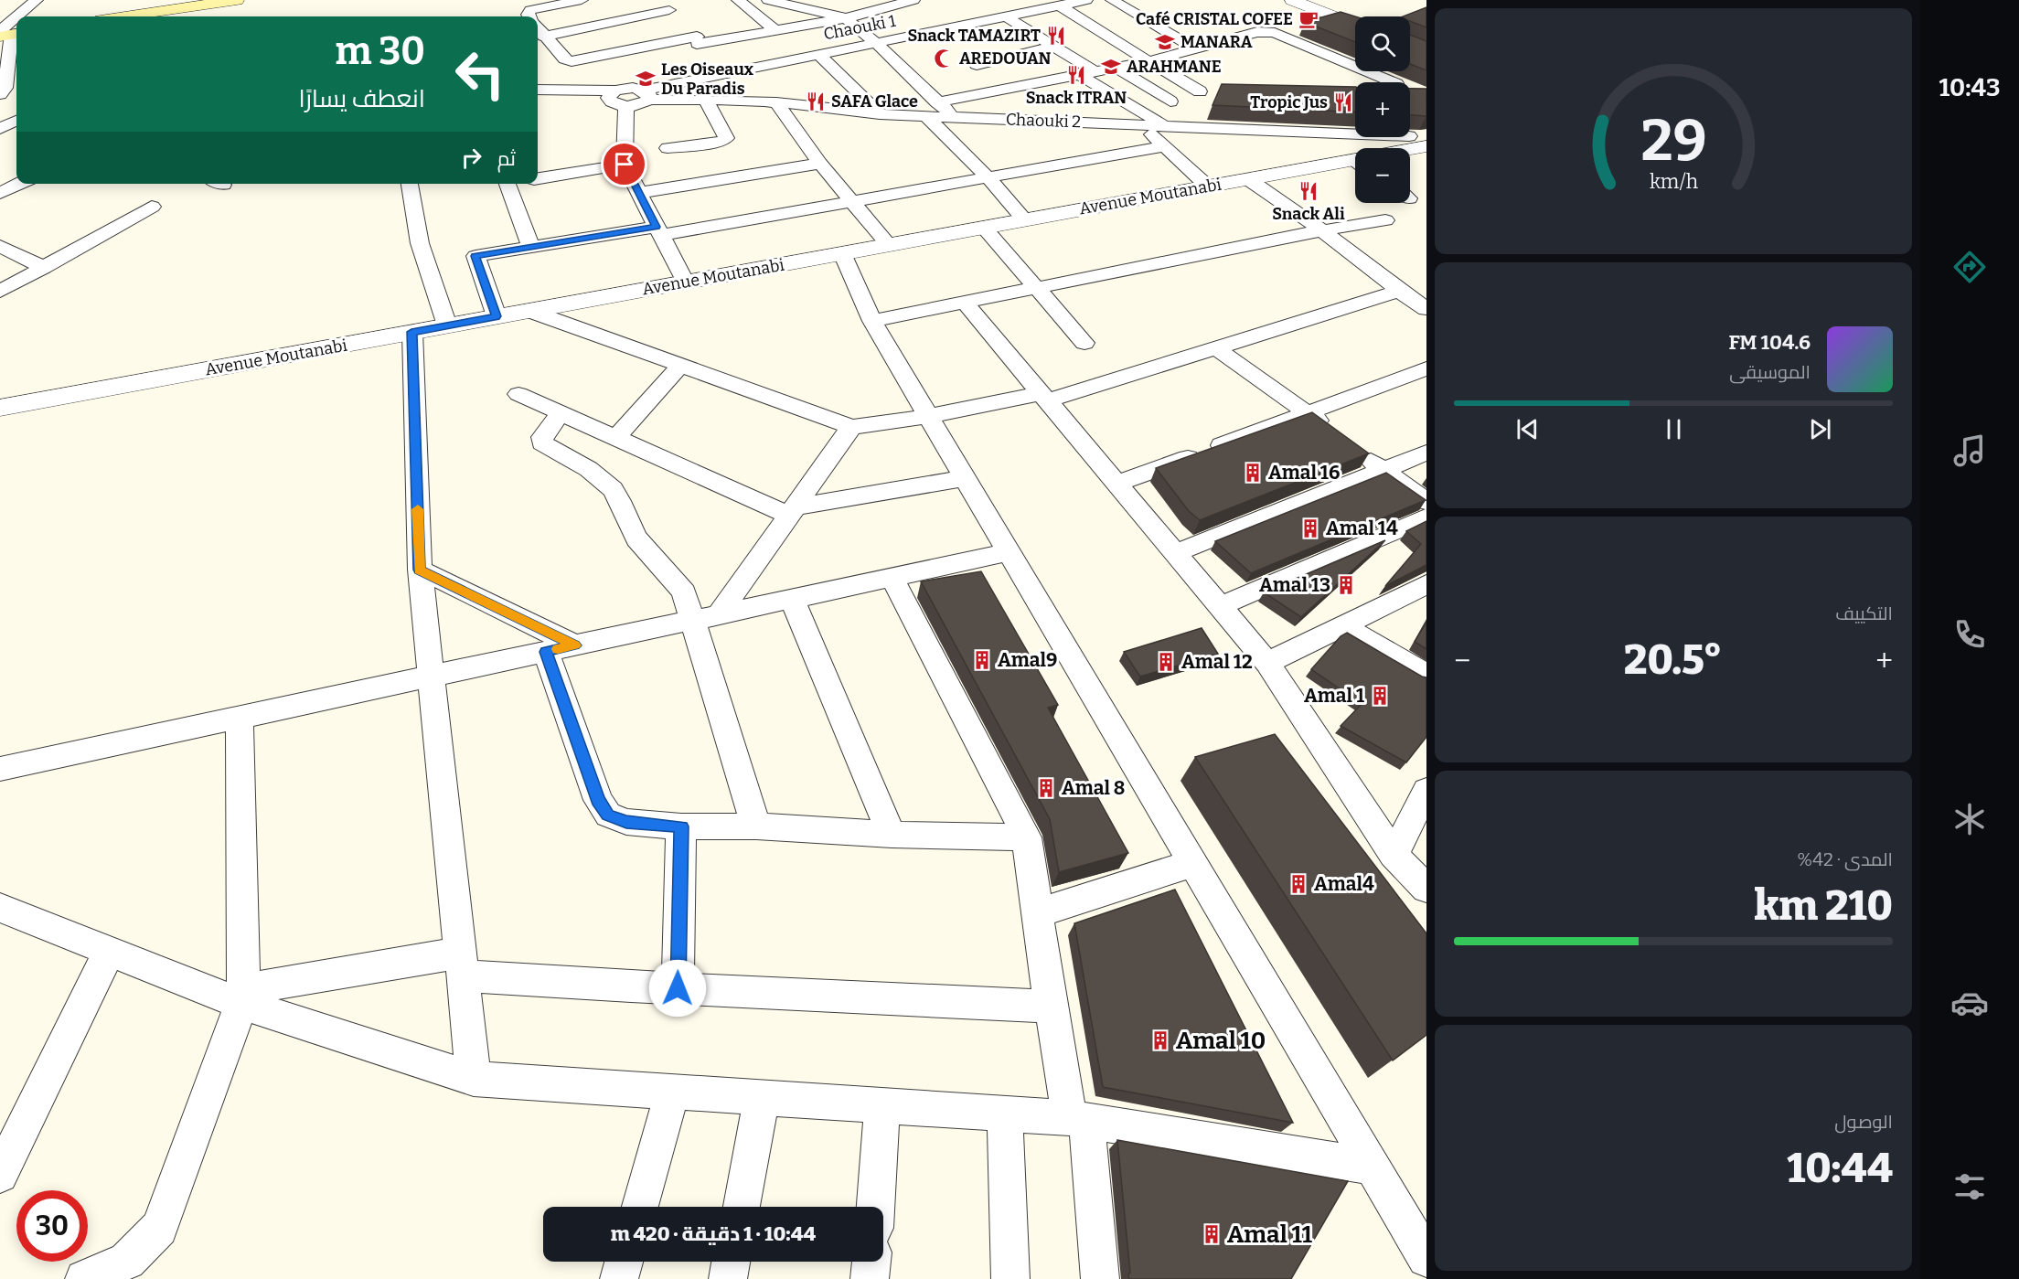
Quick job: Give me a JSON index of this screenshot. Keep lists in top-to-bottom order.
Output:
{
  "streets": {
    "street": ["Chaouki 1", "Chaouki 2", "Avenue Moutanabi"]
  },
  "crossings": [
    ["Chaouki 1", "Chaouki 2"],
    ["Chaouki 2", "Avenue Moutanabi"]
  ],
  "places": {
    "cafe": ["Café CRISTAL COFEE"],
    "restaurant": [
      "Snack TAMAZIRT",
      "Snack ITRAN",
      "SAFA Glace",
      "Tropic Jus",
      "Snack Ali"
    ],
    "school or university": ["MANARA", "ARAHMANE", "Les Oiseaux Du Paradis"],
    "mosque": ["AREDOUAN"],
    "building": [
      "Amal 16",
      "Amal 14",
      "Amal 13",
      "Amal9",
      "Amal 12",
      "Amal 1",
      "Amal 8",
      "Amal4",
      "Amal 10",
      "Amal 11"
    ]
  },
  "page": {
    "tabs": "10:43",
    "map_buttons": ["+", "−"],
    "turn": ["30 m", "انعطف يسارًا"],
    "then": "ثم",
    "song": ["104.6 FM", "الموسيقى"],
    "tile": [
      "التكييف",
      ["المدى · 42%", "210 km"],
      ["الوصول", "10:44"]
    ],
    "heat": ["−", "20.5°", "+"],
    "limit": "30",
    "trip": "10:44 · 1 دقيقة · 420 m",
    "gauge": ["29", "km/h"]
  }
}
